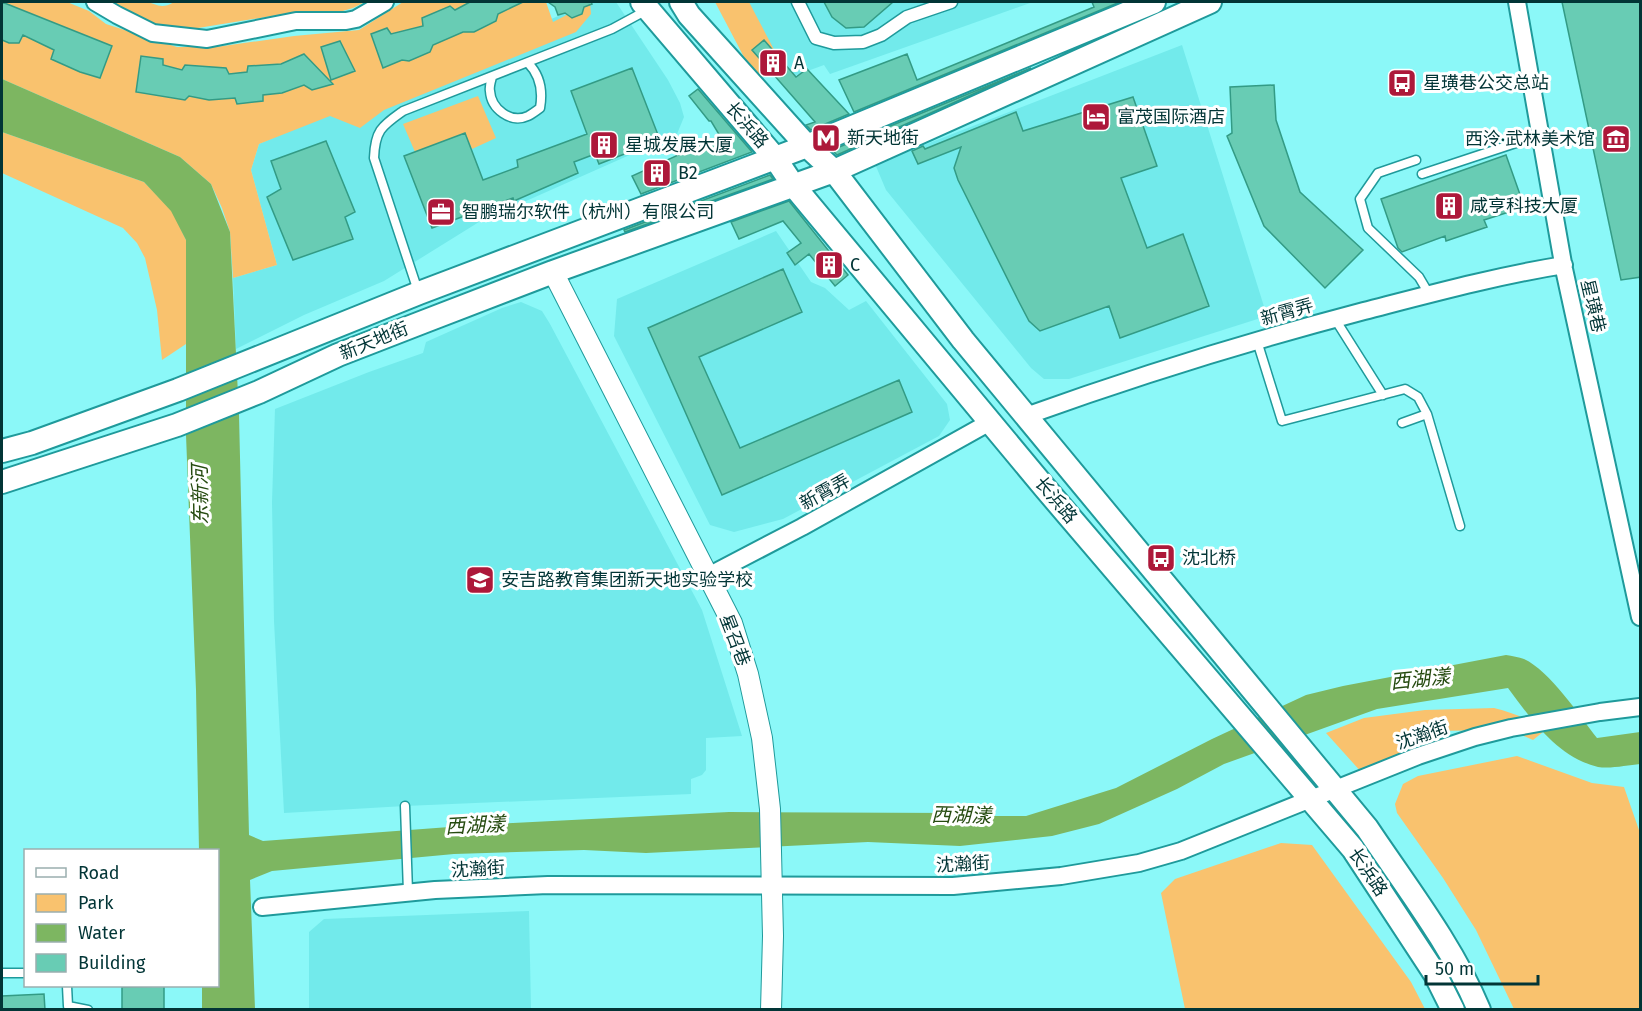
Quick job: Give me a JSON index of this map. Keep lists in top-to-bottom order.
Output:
{
  "streets": {
    "main road": ["长浜路", "新天地街"],
    "street": [
      "星璜巷",
      "新霄弄",
      "星召巷",
      "沈瀚街"
    ]
  },
  "crossings": [
    ["长浜路", "新霄弄"],
    ["长浜路", "新天地街"],
    ["长浜路", "沈瀚街"],
    ["星璜巷", "新霄弄"],
    ["新霄弄", "星召巷"],
    ["新天地街", "星召巷"],
    ["星召巷", "沈瀚街"]
  ],
  "water": ["东新河", "西湖漾"],
  "places": {
    "building": [
      "A",
      "星城发展大厦",
      "B2",
      "咸亨科技大厦",
      "C"
    ],
    "bus stop": ["星璜巷公交总站", "沈北桥"],
    "hotel": ["富茂国际酒店"],
    "metro station": ["新天地街"],
    "museum": ["西泠·武林美术馆"],
    "office": ["智鹏瑞尔软件（杭州）有限公司"],
    "school or university": ["安吉路教育集团新天地实验学校"]
  },
  "legend": [
    "Road",
    "Park",
    "Water",
    "Building"
  ],
  "scale_bar": "50 m"
}
